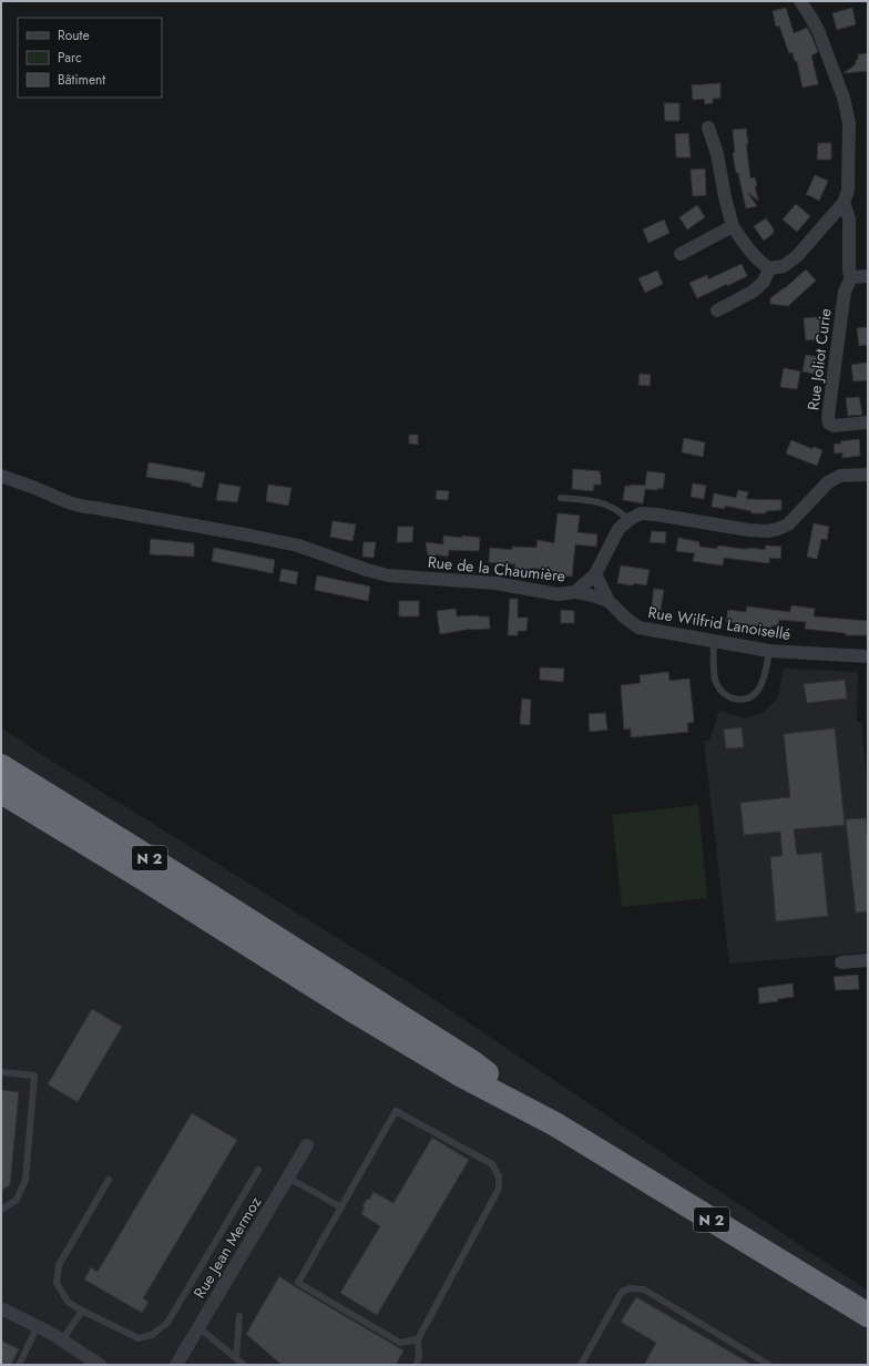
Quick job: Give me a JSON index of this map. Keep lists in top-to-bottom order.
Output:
{
  "streets": {
    "highway": ["N 2"],
    "street": [
      "Rue Joliot Curie",
      "Rue de la Chaumière",
      "Rue Wilfrid Lanoisellé",
      "Rue Jean Mermoz"
    ]
  },
  "crossings": [
    ["Rue de la Chaumière", "Rue Wilfrid Lanoisellé"]
  ],
  "legend": ["Route", "Parc", "Bâtiment"]
}
